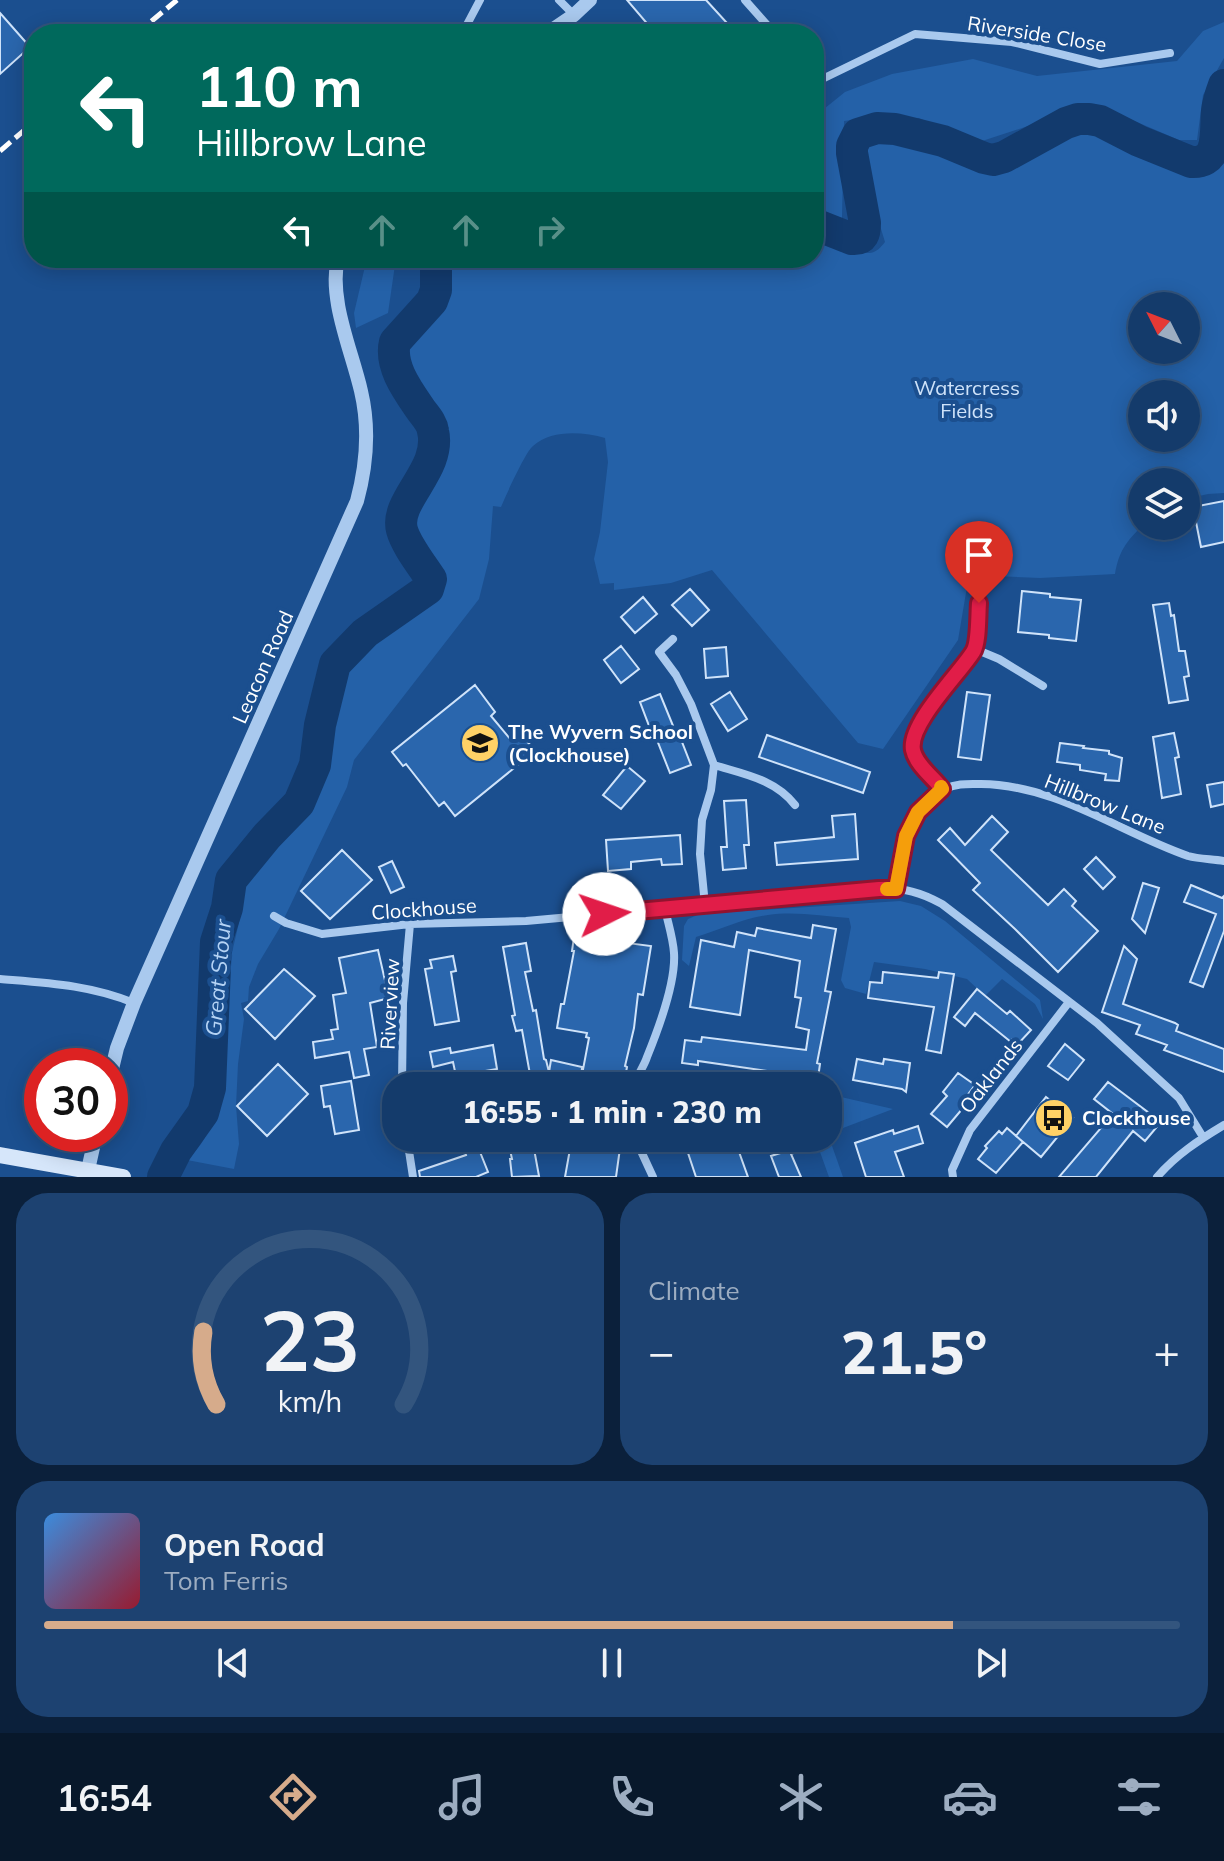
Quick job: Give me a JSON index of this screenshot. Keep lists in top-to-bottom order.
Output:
{
  "streets": {
    "street": [
      "Riverside Close",
      "Leacon Road",
      "Hillbrow Lane",
      "Clockhouse",
      "Riverview",
      "Oaklands"
    ]
  },
  "crossings": [
    ["Clockhouse", "Riverview"],
    ["Clockhouse", "Oaklands"]
  ],
  "water": ["Great Stour"],
  "parks": ["Watercress Fields"],
  "places": {
    "school or university": ["The Wyvern School (Clockhouse)"],
    "bus stop": ["Clockhouse"]
  },
  "north": "top left",
  "page": {
    "turn": ["110 m", "Hillbrow Lane"],
    "limit": "30",
    "trip": "16:55 · 1 min · 230 m",
    "tile": "Climate",
    "heat": ["−", "21.5°", "+"],
    "song": ["Open Road", "Tom Ferris"],
    "tabs": "16:54",
    "gauge": ["23", "km/h"]
  }
}
